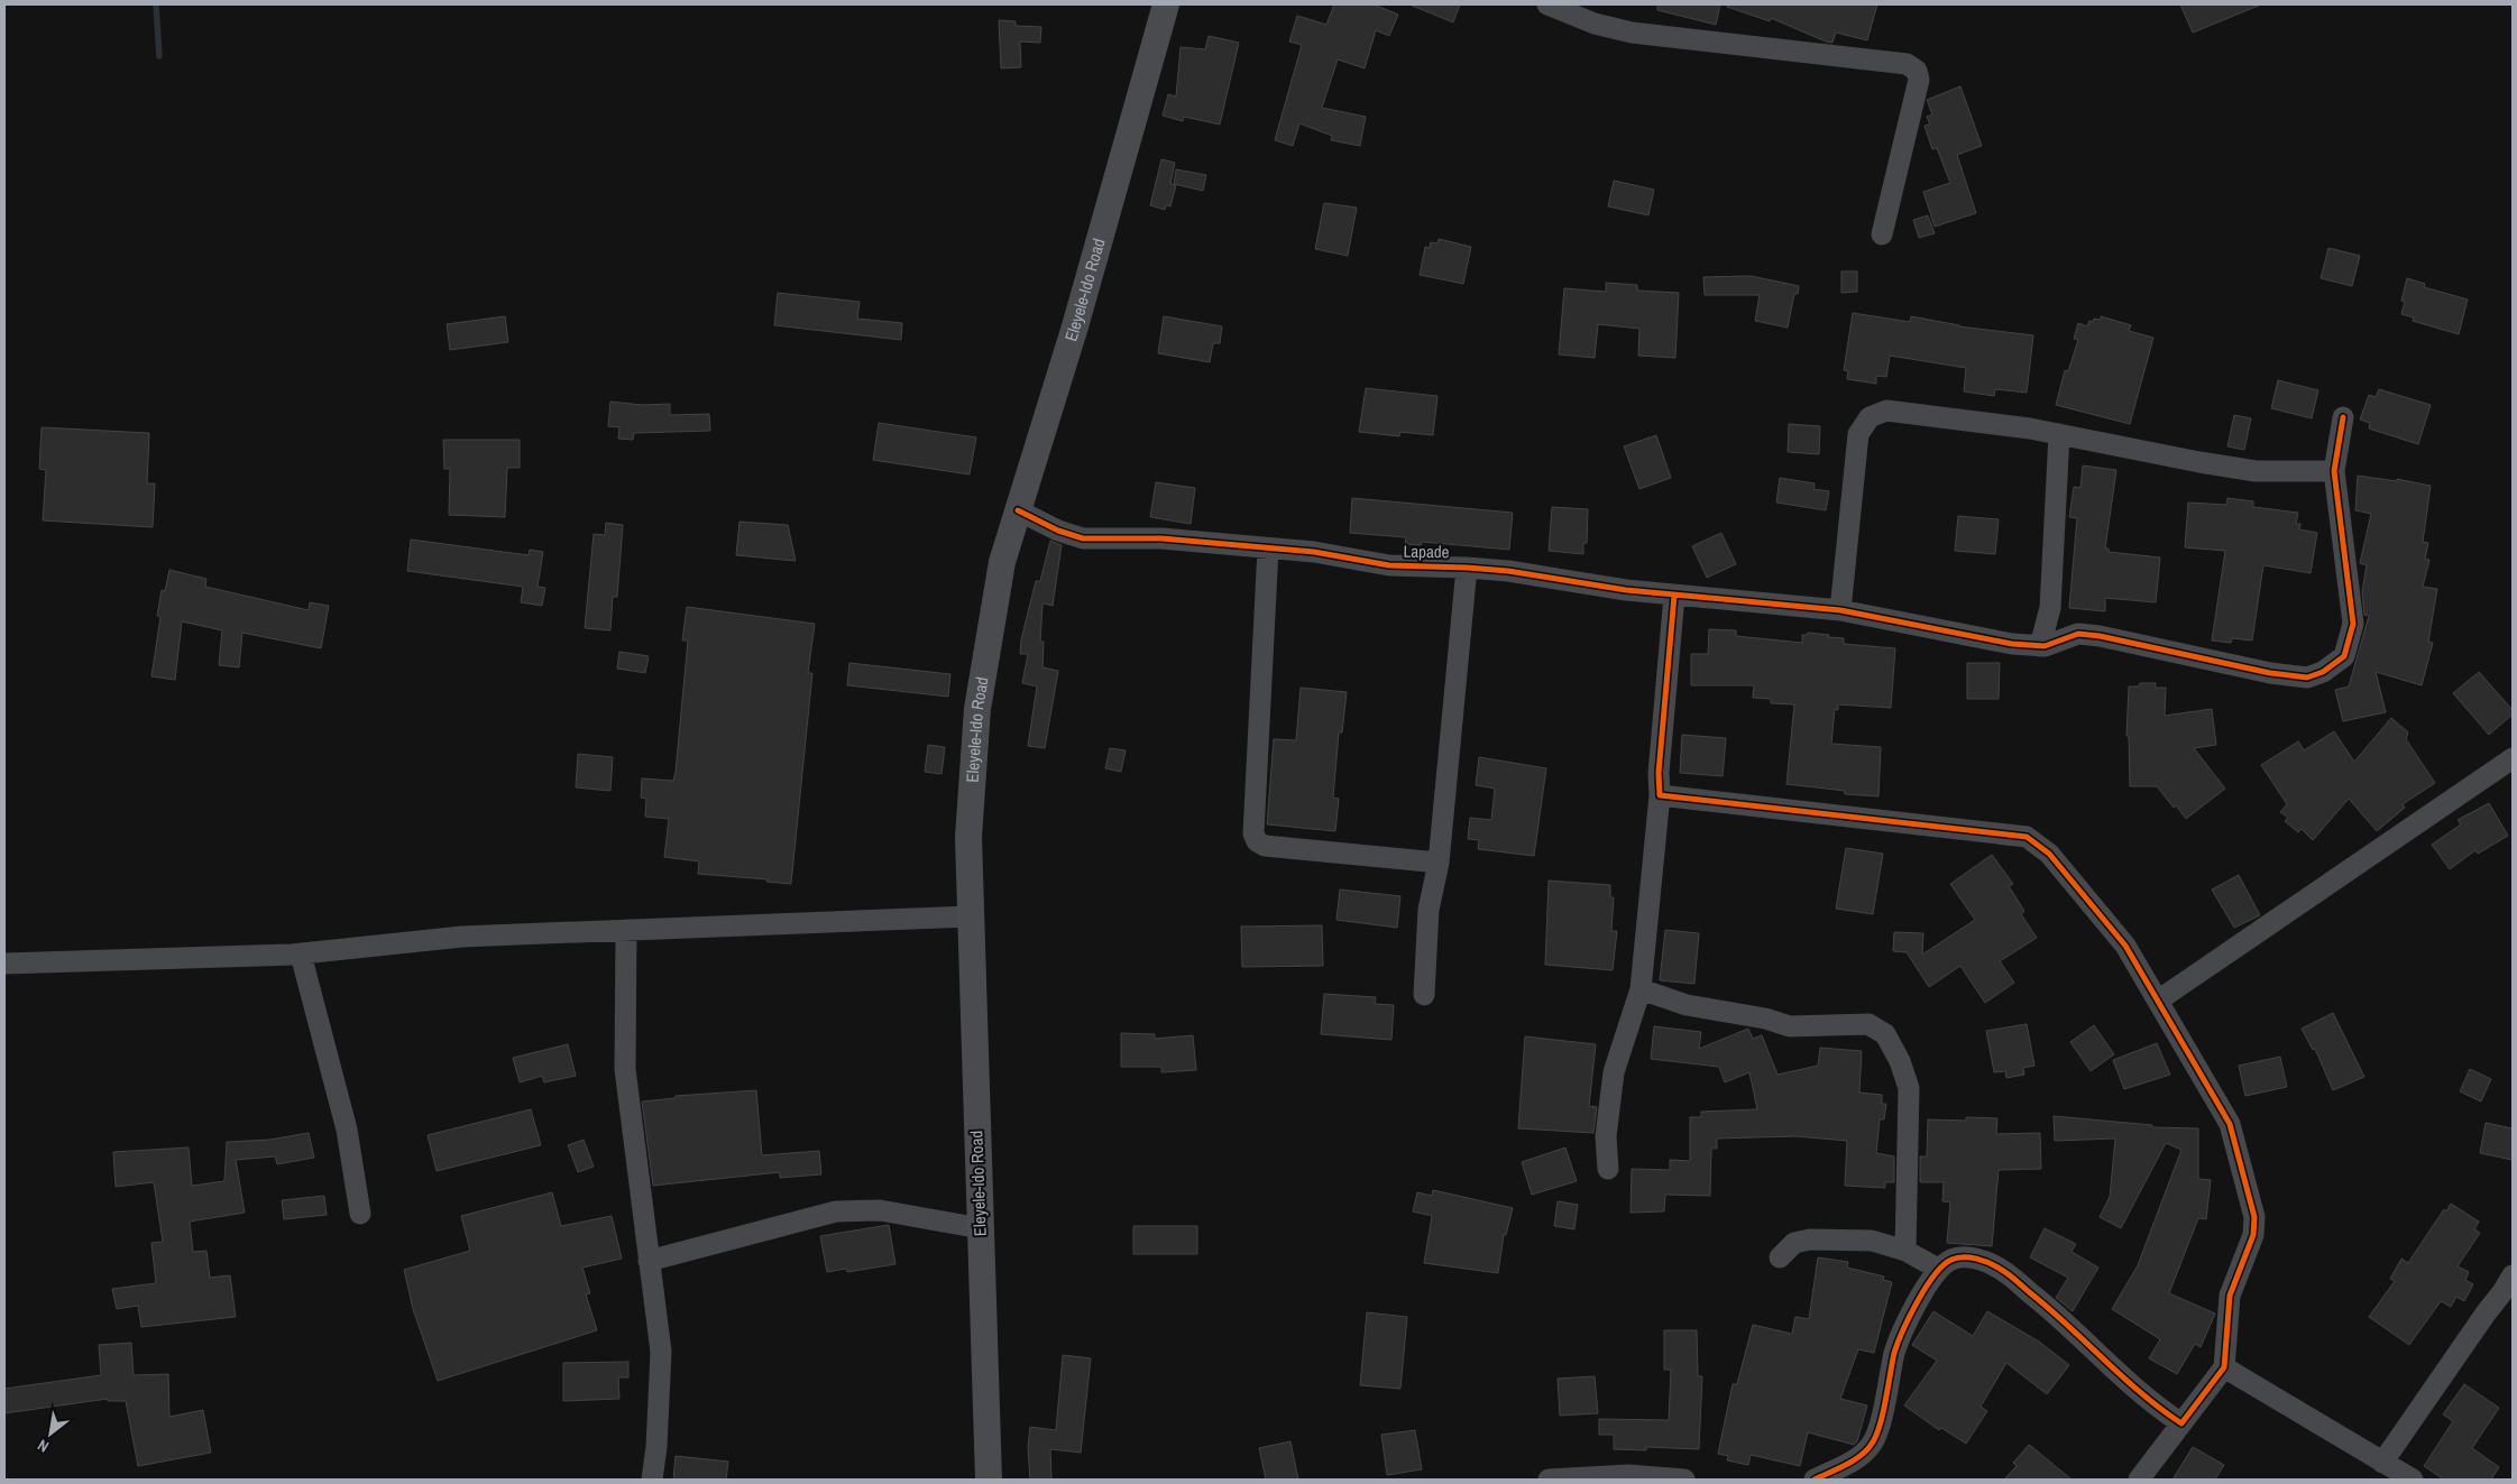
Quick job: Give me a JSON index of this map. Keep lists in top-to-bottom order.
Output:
{
  "streets": {
    "main road": ["Eleyele-Ido Road"],
    "street": ["Lapade"]
  },
  "crossings": [
    ["Eleyele-Ido Road", "Lapade"]
  ],
  "north": "bottom left"
}
